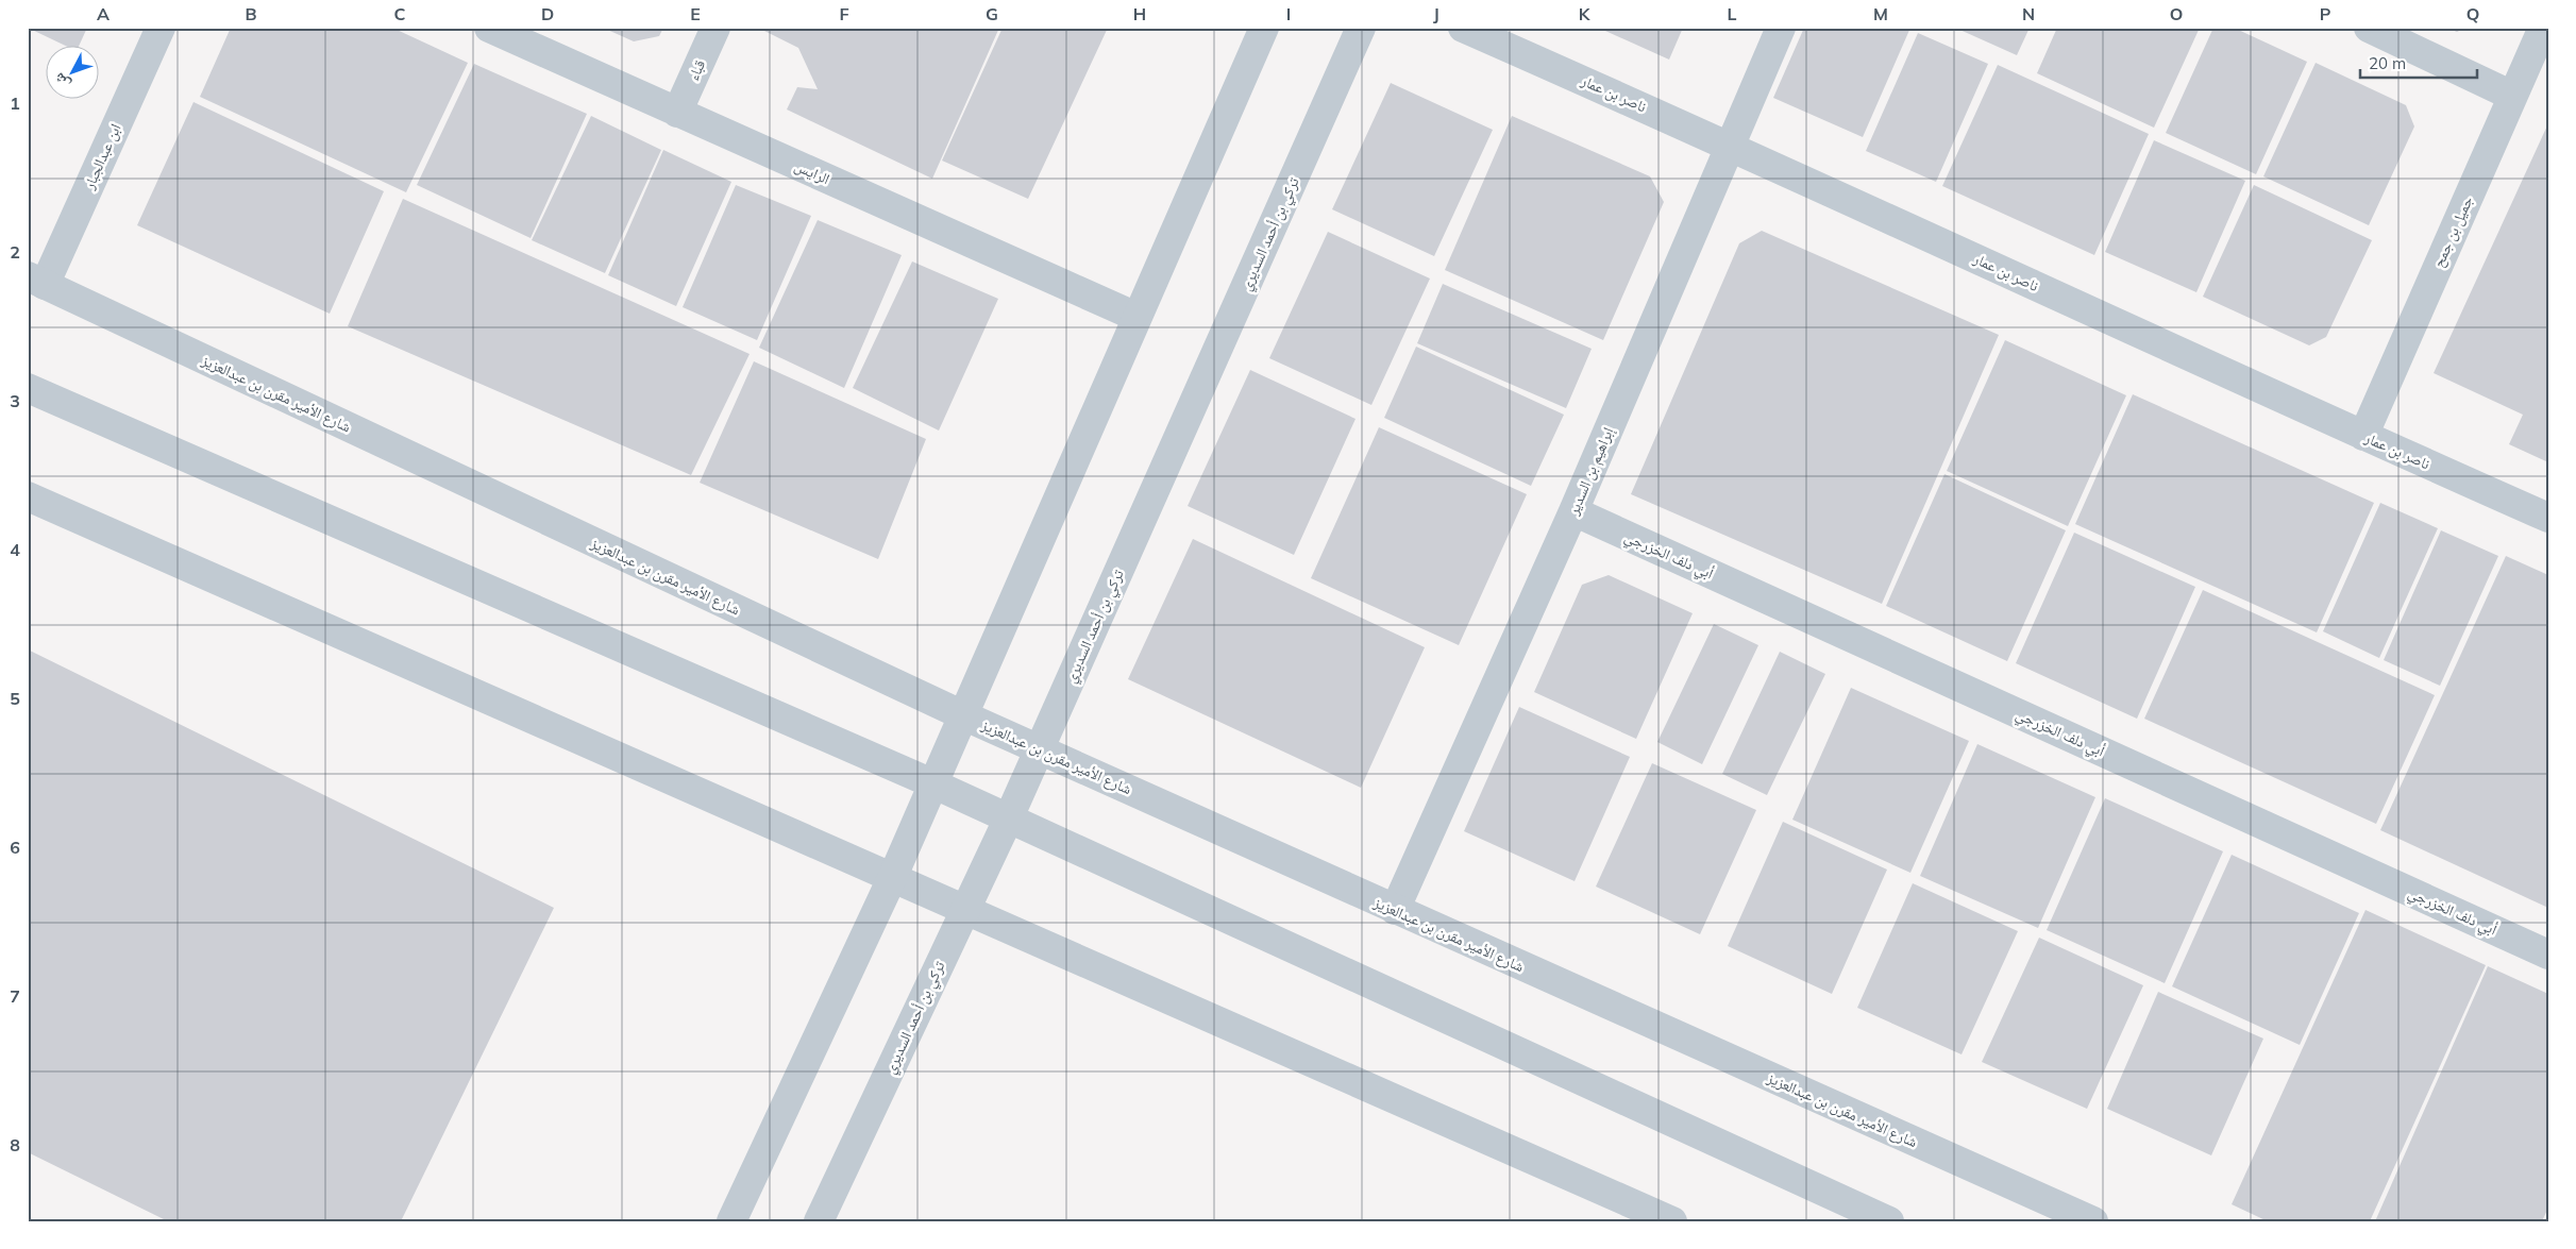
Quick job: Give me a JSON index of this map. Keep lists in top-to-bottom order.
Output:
{
  "streets": {
    "street": [
      "قباء",
      "ناصر بن عمار",
      "ابن عبدالجبار",
      "الرايس",
      "جميل بن جمح",
      "تركي بن أحمد السديري",
      "شارع الأمير مقرن بن عبدالعزيز",
      "إبراهيم بن السدير",
      "أبي دلف الخزرجي"
    ]
  },
  "crossings": [
    ["قباء", "الرايس"],
    ["ناصر بن عمار", "جميل بن جمح"],
    ["ناصر بن عمار", "إبراهيم بن السدير"],
    ["ابن عبدالجبار", "شارع الأمير مقرن بن عبدالعزيز"],
    ["تركي بن أحمد السديري", "شارع الأمير مقرن بن عبدالعزيز"],
    ["شارع الأمير مقرن بن عبدالعزيز", "إبراهيم بن السدير"],
    ["إبراهيم بن السدير", "أبي دلف الخزرجي"]
  ],
  "scale_bar": "20 m",
  "north": "bottom left",
  "grid": {
    "columns": [
      "A",
      "B",
      "C",
      "D",
      "E",
      "F",
      "G",
      "H",
      "I",
      "J",
      "K",
      "L",
      "M",
      "N",
      "O",
      "P",
      "Q"
    ],
    "rows": [
      "1",
      "2",
      "3",
      "4",
      "5",
      "6",
      "7",
      "8"
    ]
  }
}
